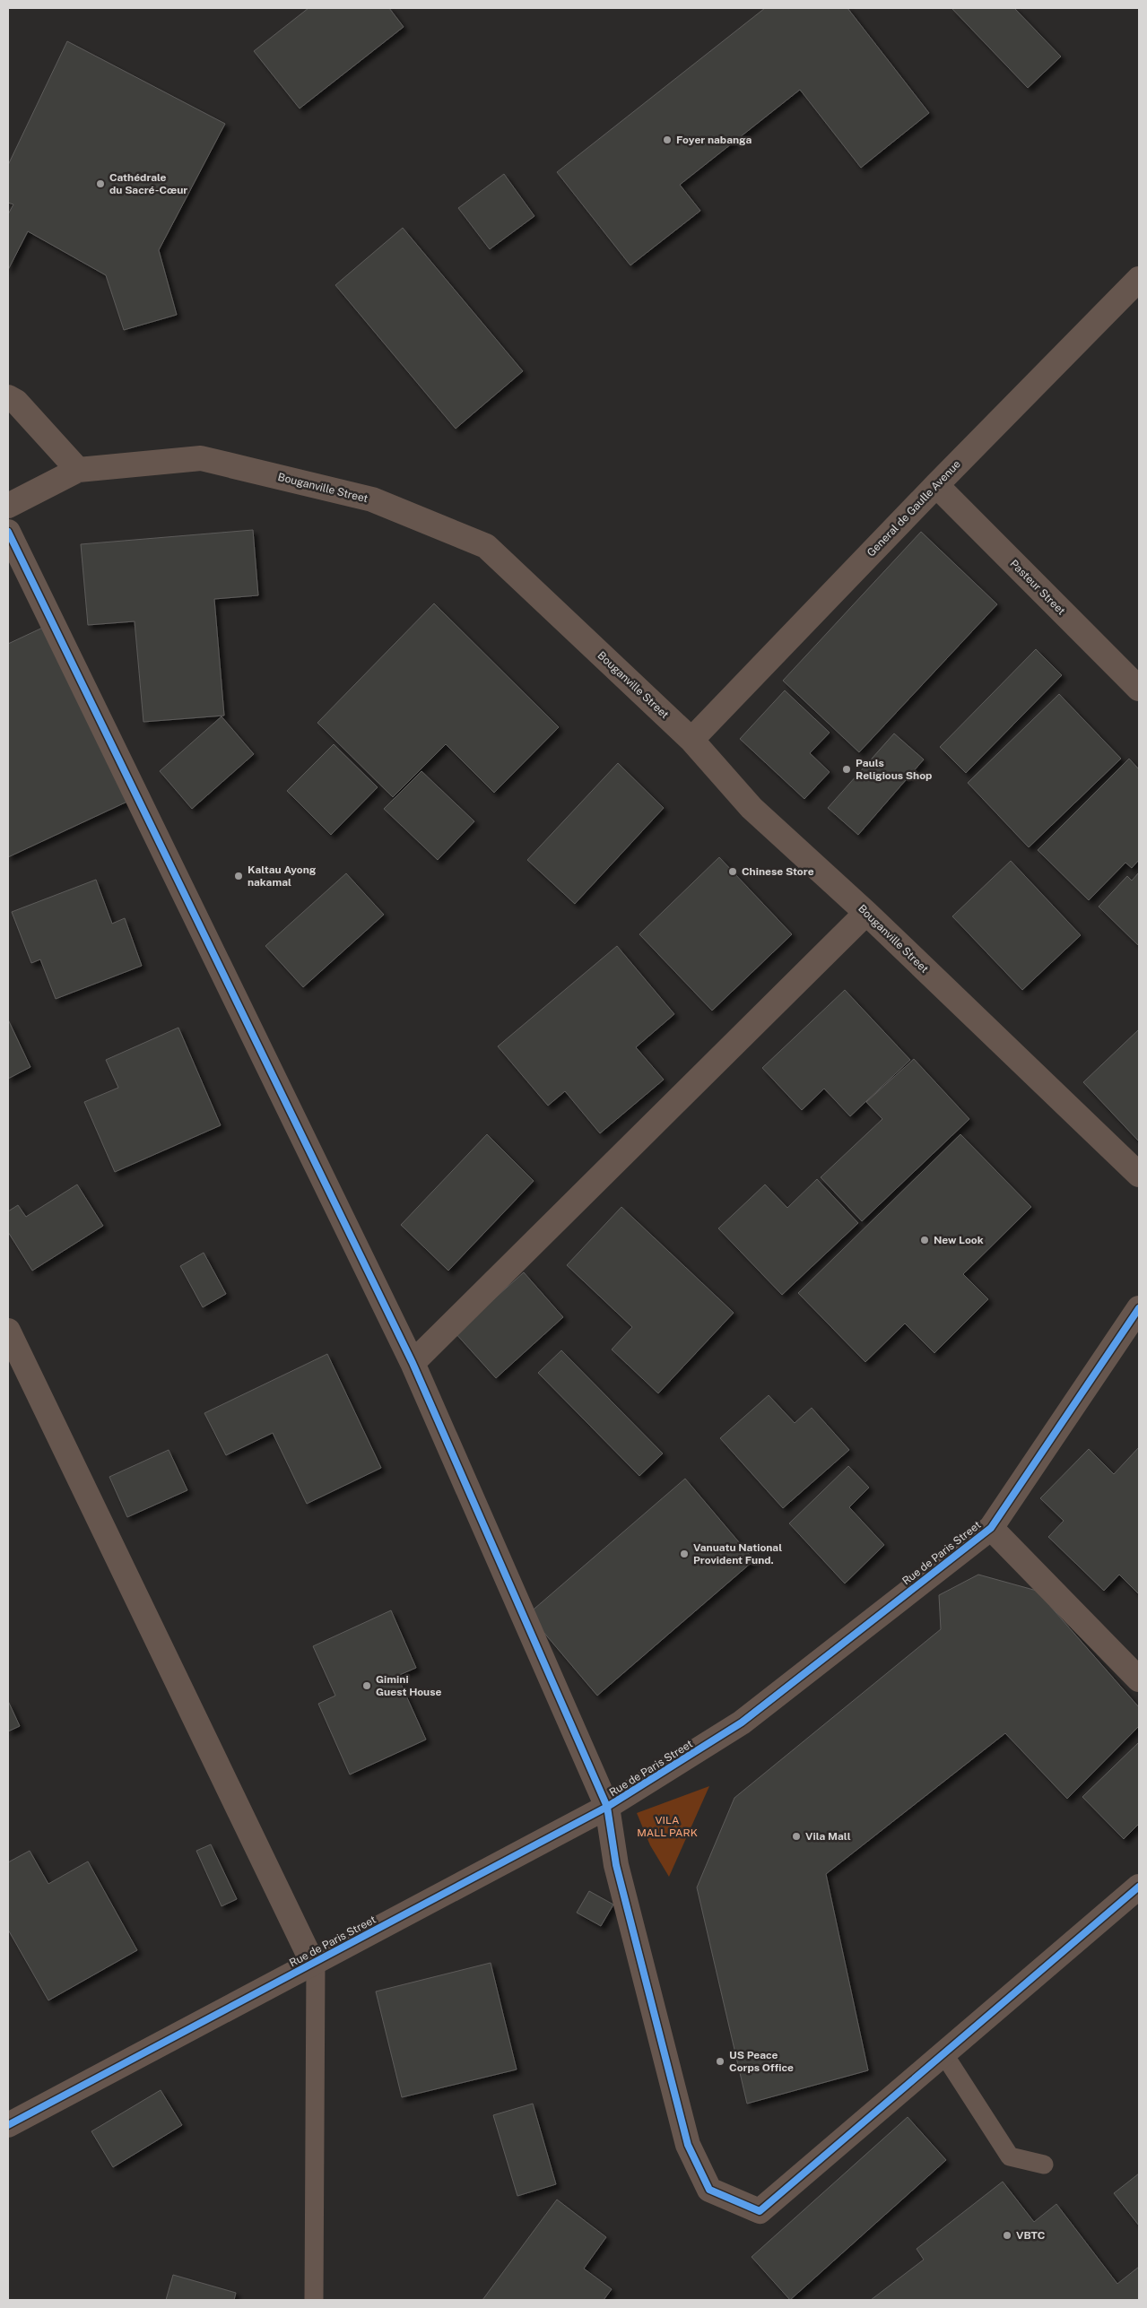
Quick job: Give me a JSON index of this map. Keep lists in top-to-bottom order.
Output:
{
  "streets": {
    "street": [
      "Bouganville Street",
      "General de Gaulle Avenue",
      "Pasteur Street",
      "Rue de Paris Street"
    ]
  },
  "crossings": [
    ["Bouganville Street", "General de Gaulle Avenue"],
    ["General de Gaulle Avenue", "Pasteur Street"]
  ],
  "parks": ["VILA MALL PARK"],
  "places": [
    "Foyer nabanga",
    "Cathédrale du Sacré-Cœur",
    "Pauls Religious Shop",
    "Chinese Store",
    "Kaltau Ayong nakamal",
    "New Look",
    "Vanuatu National Provident Fund.",
    "Gimini Guest House",
    "Vila Mall",
    "US Peace Corps Office",
    "VBTC"
  ]
}
